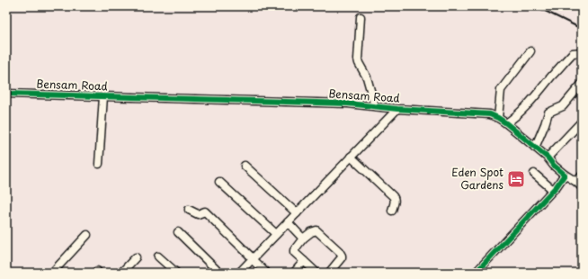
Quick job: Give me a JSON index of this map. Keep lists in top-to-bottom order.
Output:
{
  "streets": {
    "street": ["Bensam Road"]
  },
  "places": {
    "hotel": ["Eden Spot Gardens"]
  }
}
